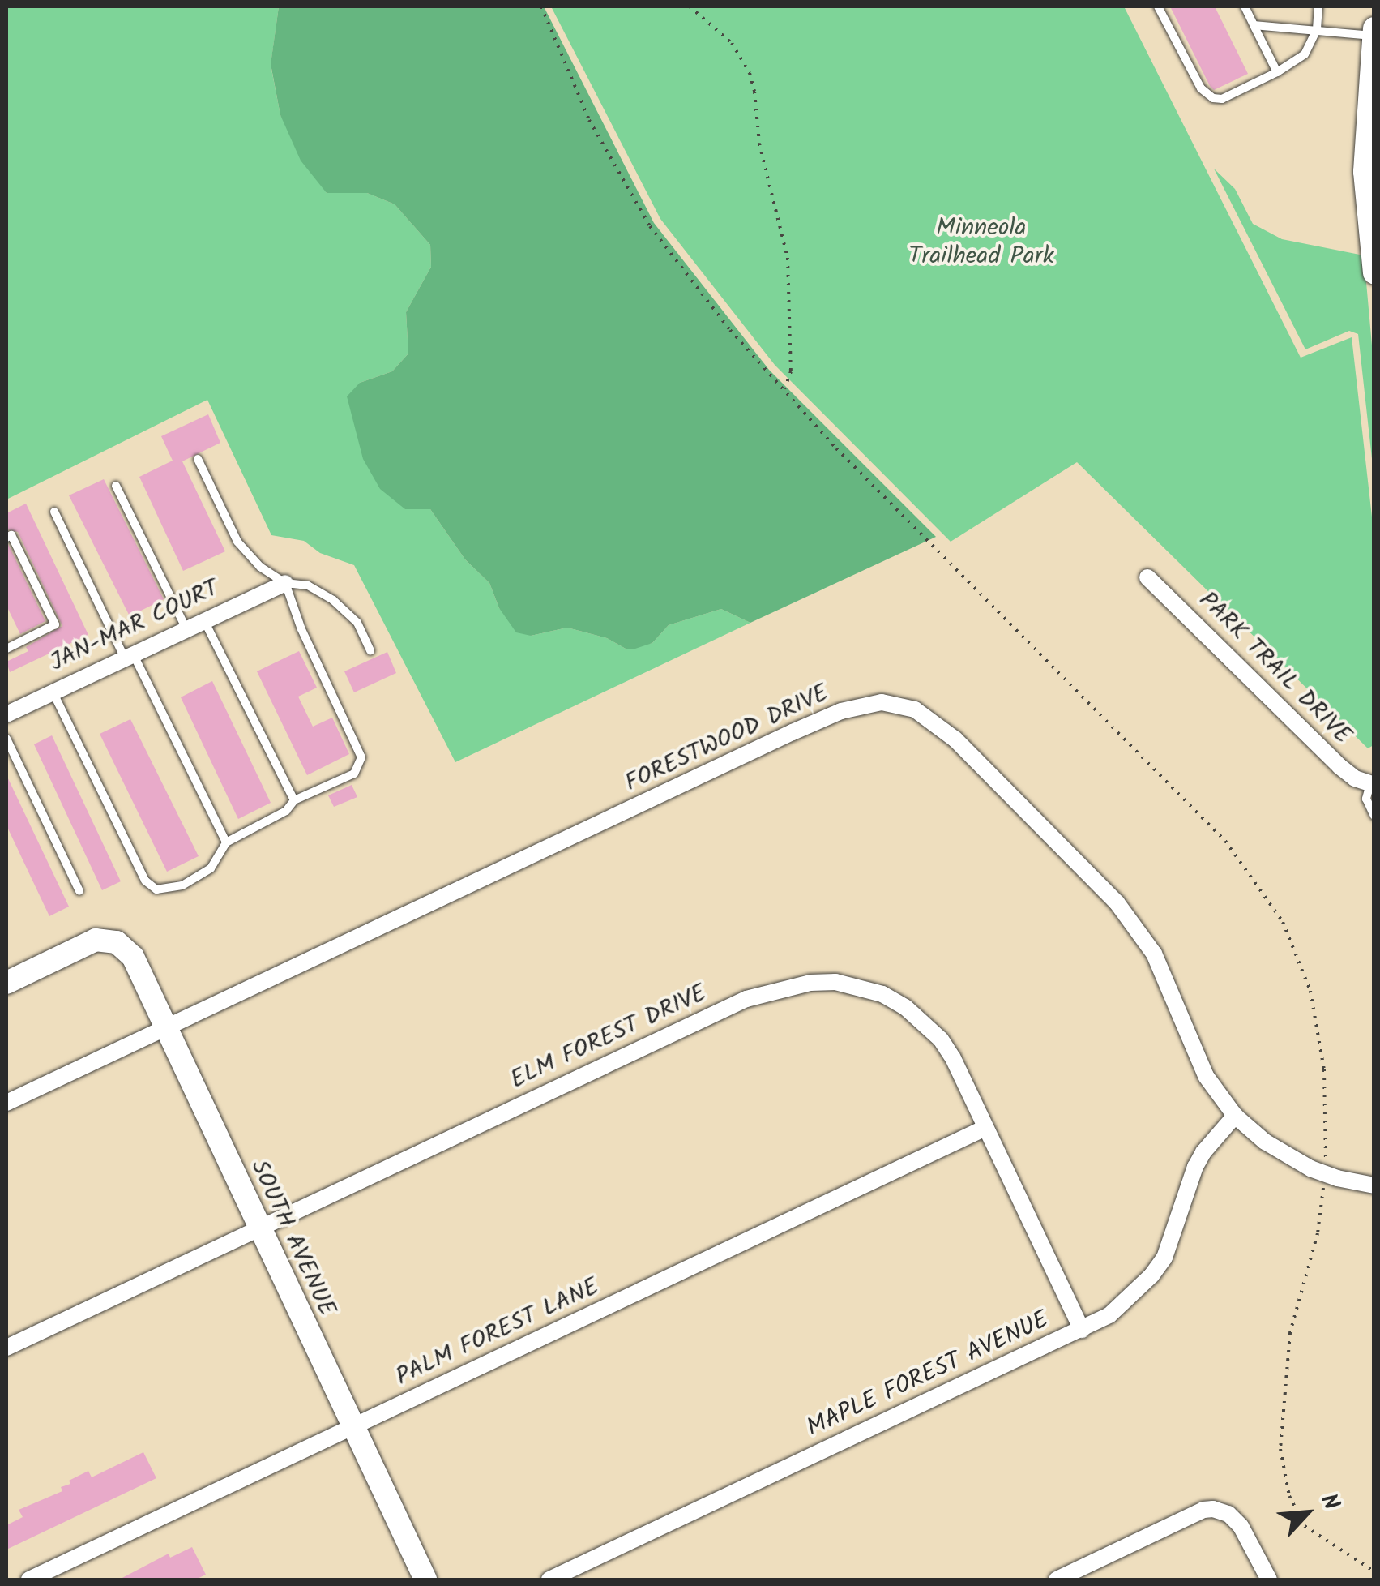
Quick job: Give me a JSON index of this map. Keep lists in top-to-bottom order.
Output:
{
  "streets": {
    "street": [
      "JAN-MAR COURT",
      "PARK TRAIL DRIVE",
      "FORESTWOOD DRIVE",
      "ELM FOREST DRIVE",
      "SOUTH AVENUE",
      "PALM FOREST LANE",
      "MAPLE FOREST AVENUE"
    ]
  },
  "crossings": [
    ["FORESTWOOD DRIVE", "SOUTH AVENUE"],
    ["FORESTWOOD DRIVE", "MAPLE FOREST AVENUE"],
    ["ELM FOREST DRIVE", "SOUTH AVENUE"],
    ["ELM FOREST DRIVE", "PALM FOREST LANE"],
    ["ELM FOREST DRIVE", "MAPLE FOREST AVENUE"],
    ["SOUTH AVENUE", "PALM FOREST LANE"]
  ],
  "parks": ["Minneola Trailhead Park"],
  "north": "top right"
}
